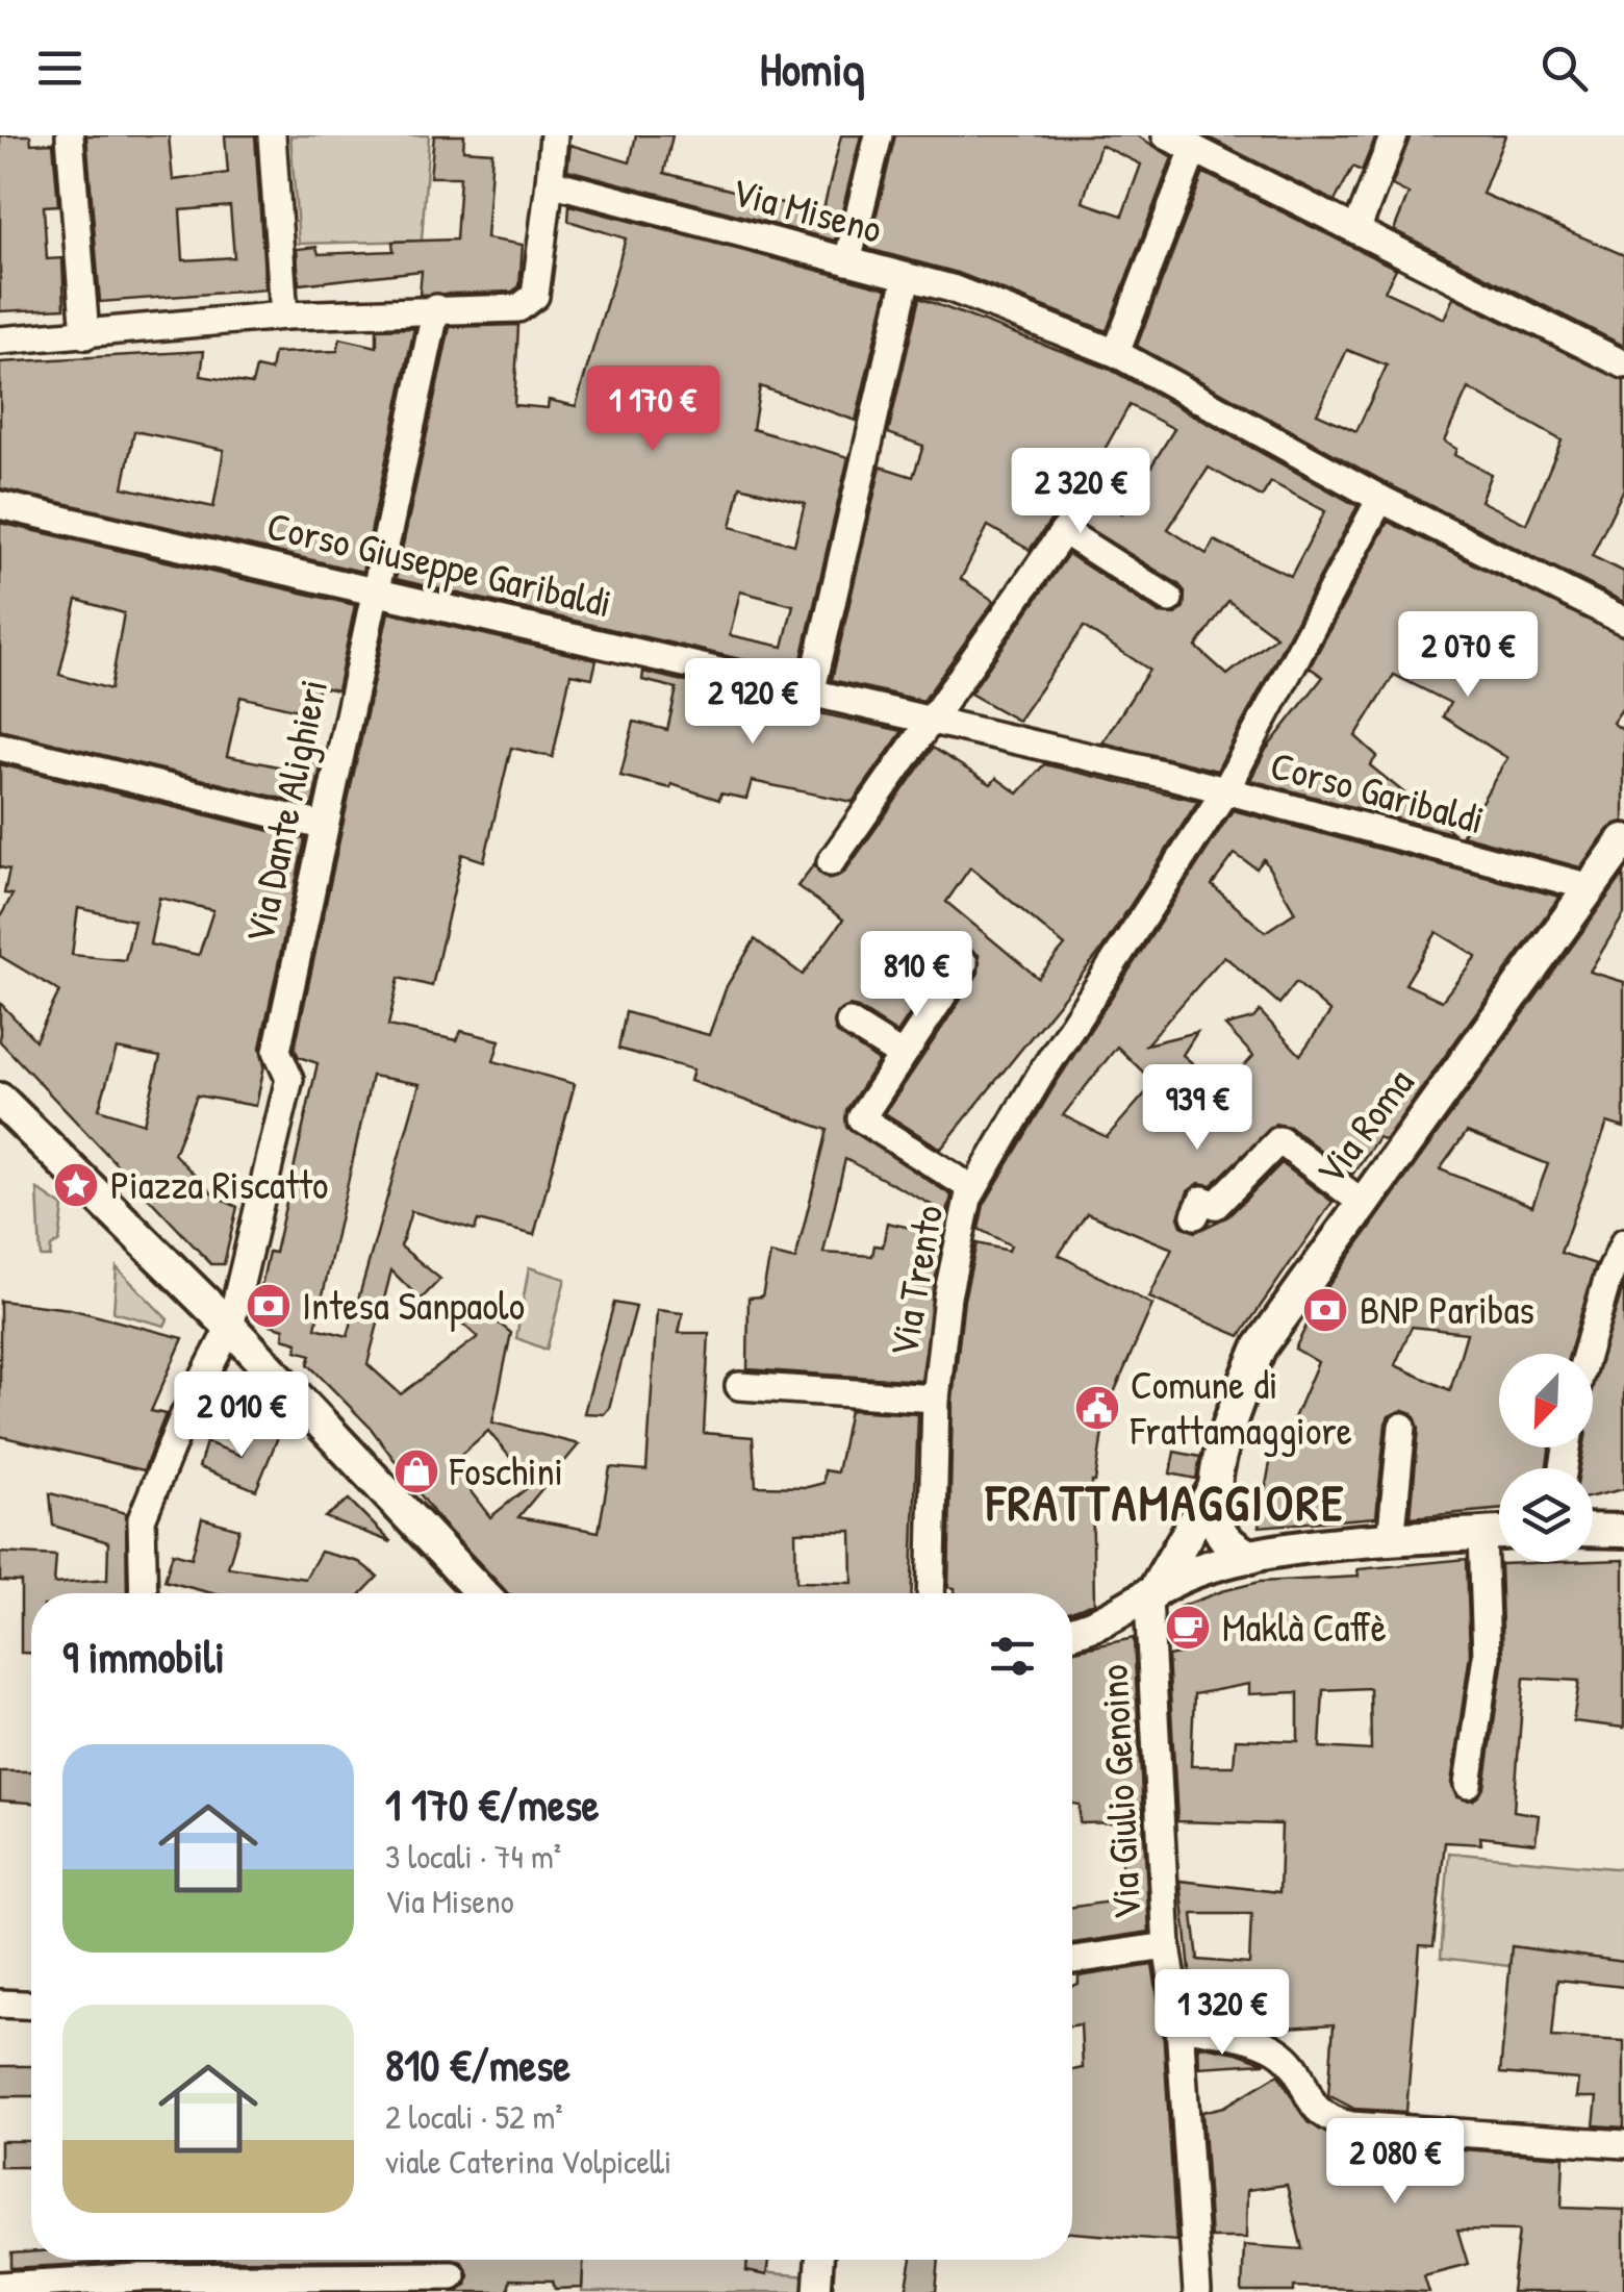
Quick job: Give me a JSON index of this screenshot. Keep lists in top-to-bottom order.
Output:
{
  "streets": {
    "street": [
      "Via Miseno",
      "Corso Giuseppe Garibaldi",
      "Corso Garibaldi",
      "Via Dante Alighieri",
      "Via Roma",
      "Via Trento",
      "Via Giulio Genoino"
    ]
  },
  "crossings": [
    ["Via Miseno", "Corso Garibaldi"],
    ["Corso Giuseppe Garibaldi", "Corso Garibaldi"],
    ["Corso Giuseppe Garibaldi", "Via Dante Alighieri"],
    ["Corso Giuseppe Garibaldi", "Via Trento"],
    ["Corso Garibaldi", "Via Roma"],
    ["Corso Garibaldi", "Via Trento"],
    ["Via Roma", "Via Giulio Genoino"]
  ],
  "districts": ["FRATTAMAGGIORE"],
  "places": {
    "place": ["Piazza Riscatto"],
    "bank": ["Intesa Sanpaolo", "BNP Paribas"],
    "public building": ["Comune di Frattamaggiore"],
    "shop": ["Foschini"],
    "cafe": ["Maklà Caffè"]
  },
  "north": "bottom left",
  "page": {
    "header": "Homiq",
    "price": [
      "1 170 €",
      "2 320 €",
      "2 070 €",
      "2 920 €",
      "810 €",
      "939 €",
      "2 010 €",
      "1 320 €",
      "2 080 €"
    ],
    "heading": "9 immobili",
    "list": [
      {
        "name": "1 170 €/mese",
        "note": "3 locali · 74 m² · Via Miseno"
      },
      {
        "name": "810 €/mese",
        "note": "2 locali · 52 m² · viale Caterina Volpicelli"
      }
    ]
  }
}
